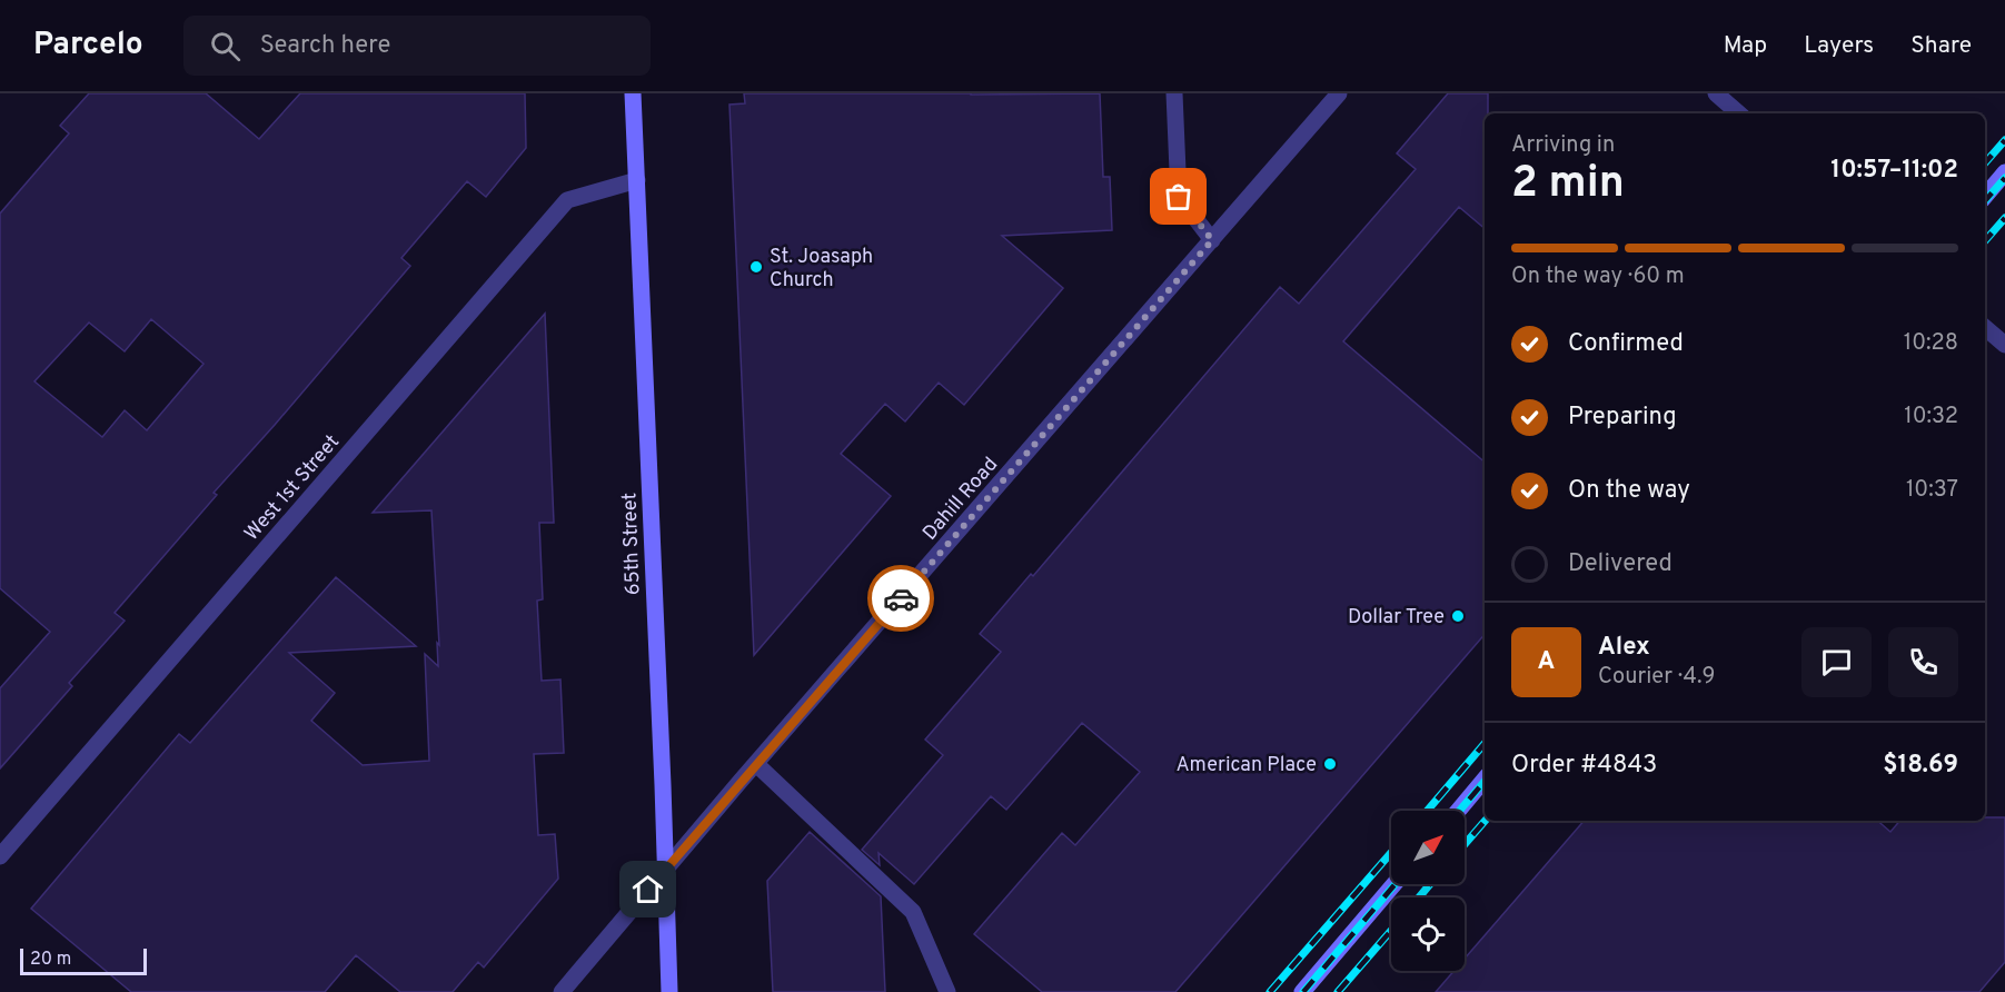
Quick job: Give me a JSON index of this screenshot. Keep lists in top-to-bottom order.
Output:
{
  "streets": {
    "main road": ["65th Street"],
    "street": ["West 1st Street", "Dahill Road"]
  },
  "crossings": [
    ["West 1st Street", "65th Street"],
    ["Dahill Road", "65th Street"]
  ],
  "places": ["St. Joasaph Church", "Dollar Tree", "American Place"],
  "scale_bar": "20 m",
  "north": "top right",
  "page": {
    "header": "Parcelo",
    "search": "Search here",
    "nav": ["Map", "Layers", "Share"],
    "heading": ["2 min", "Arriving in", "10:57–11:02"],
    "panel": [
      "Alex",
      "Courier · 4.9",
      "Order #4843",
      "$18.69"
    ],
    "bar": "On the way · 60 m",
    "list": [
      ["Confirmed", "10:28"],
      ["Preparing", "10:32"],
      ["On the way", "10:37"],
      "Delivered"
    ],
    "round": "A",
    "scale": "20 m"
  }
}
